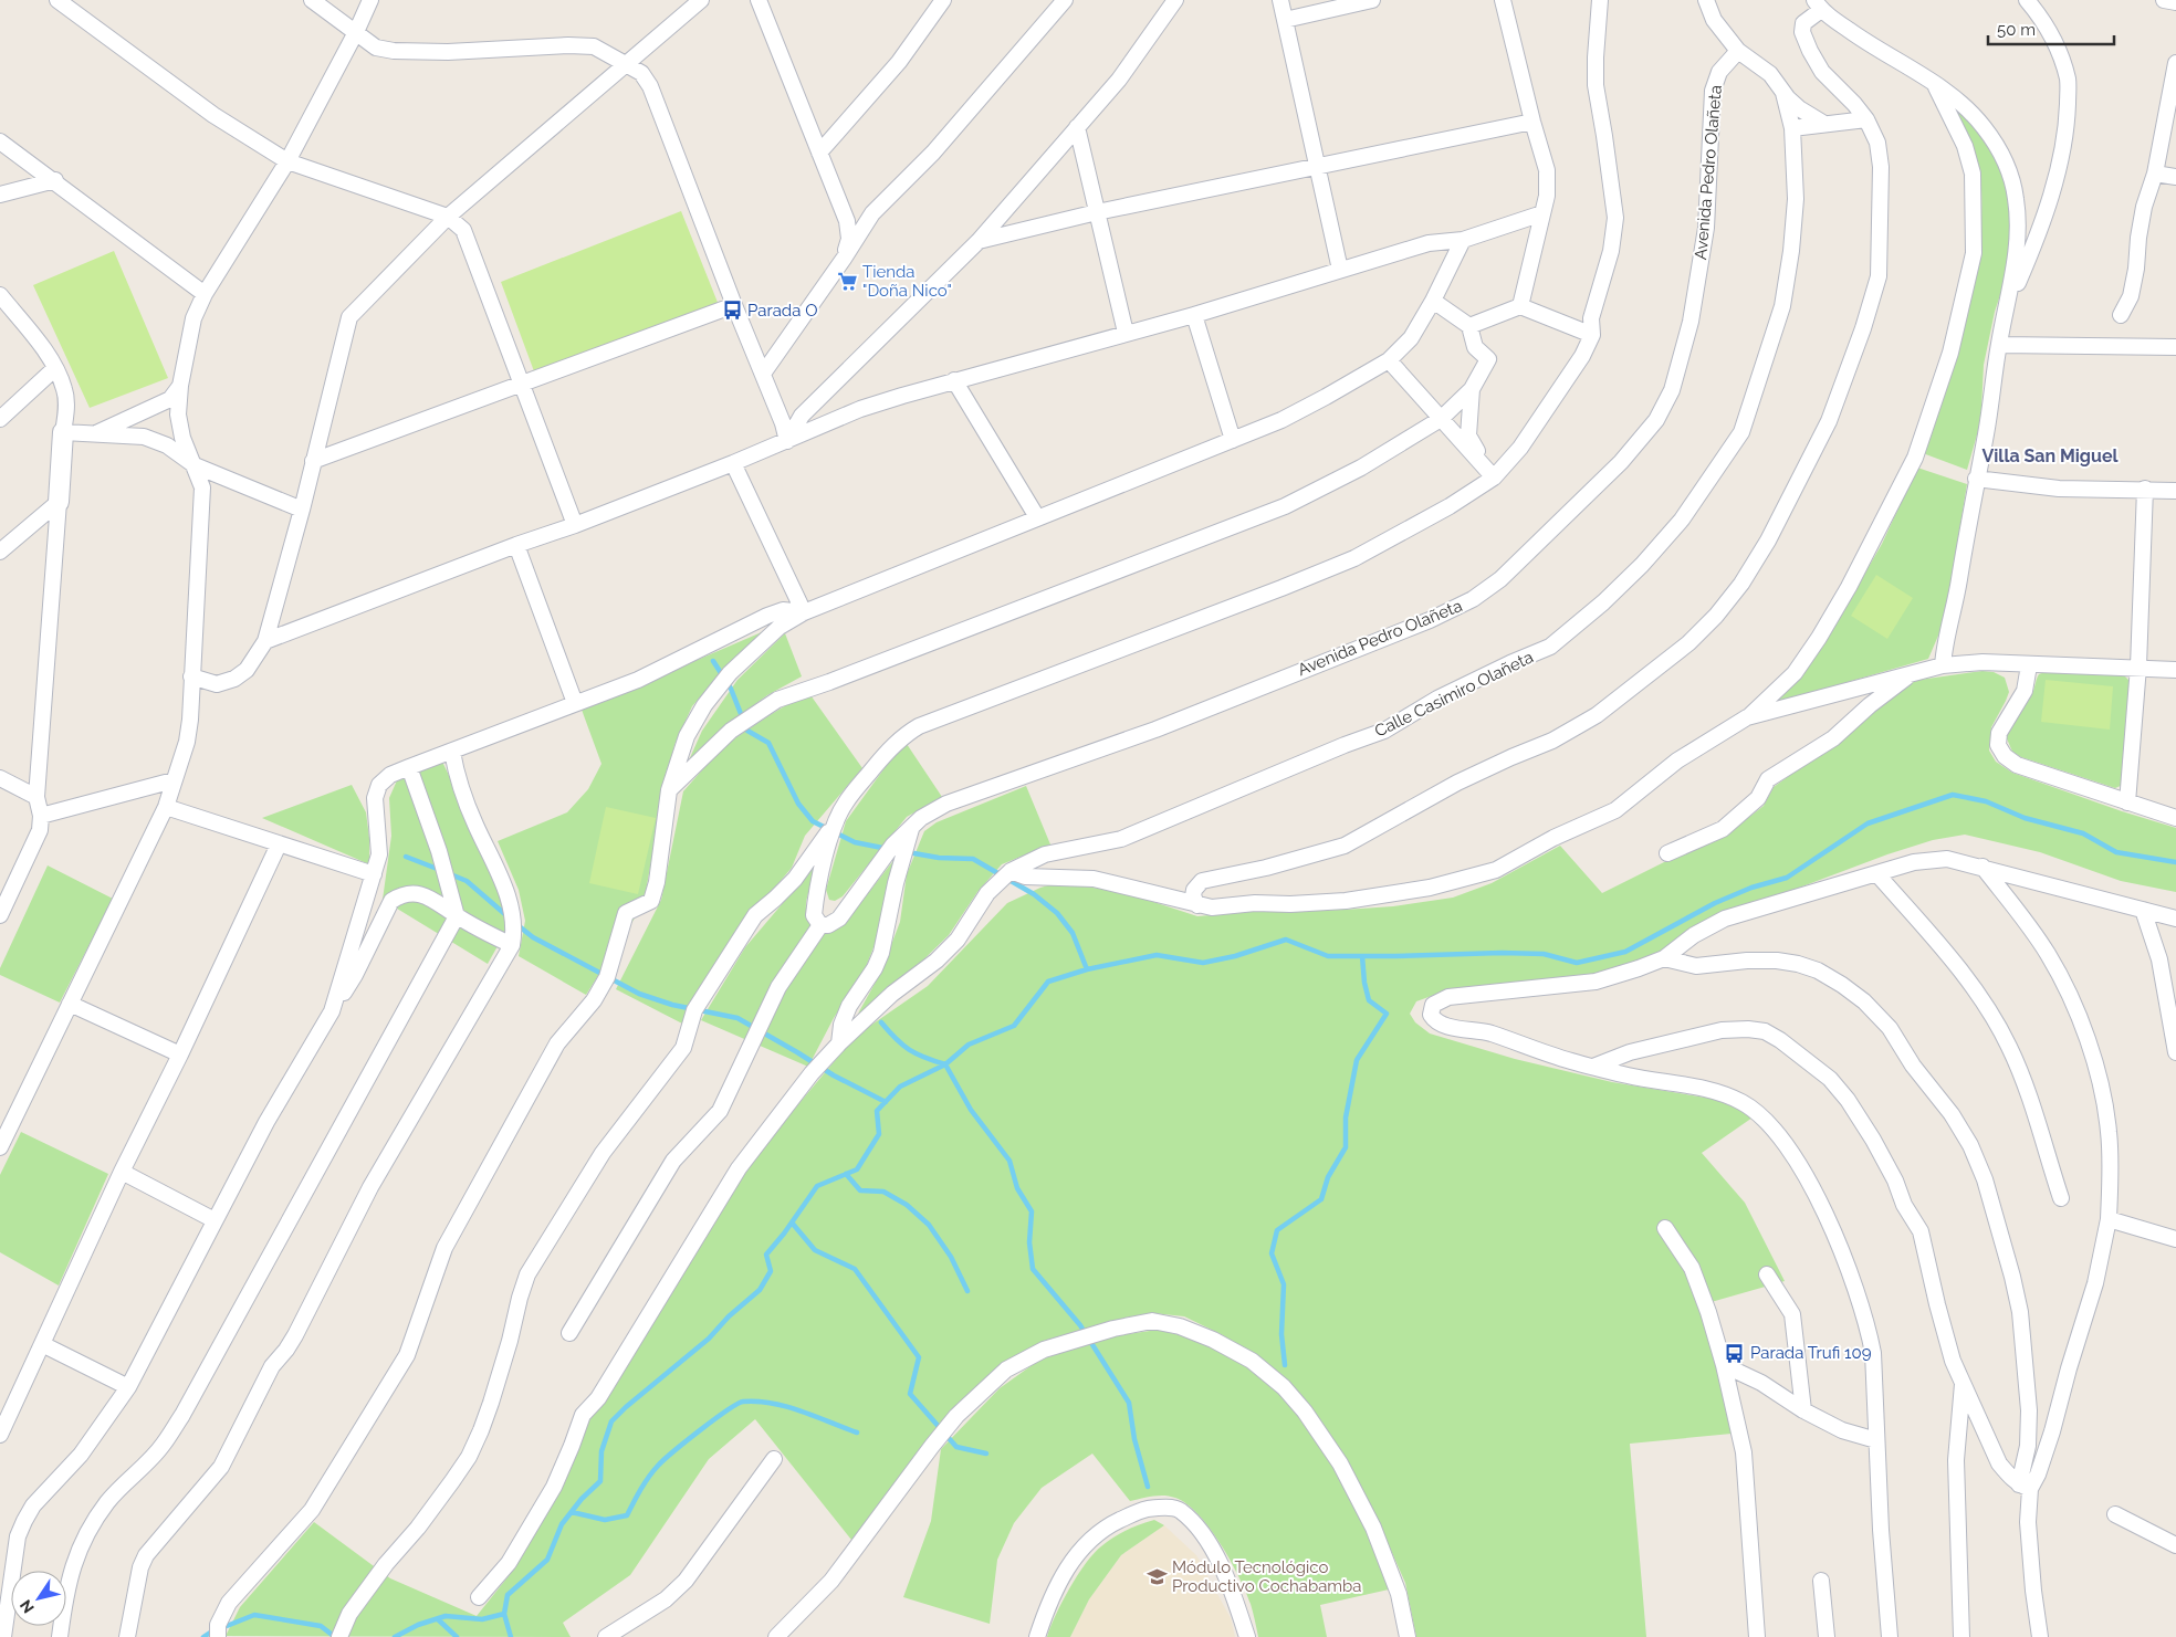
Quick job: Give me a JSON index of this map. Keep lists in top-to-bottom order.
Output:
{
  "streets": {
    "street": ["Avenida Pedro Olañeta", "Calle Casimiro Olañeta"]
  },
  "districts": ["Villa San Miguel"],
  "places": {
    "supermarket": ["Tienda \"Doña Nico\""],
    "bus stop": ["Parada O", "Parada Trufi 109"],
    "school or university": ["Módulo Tecnológico Productivo Cochabamba"]
  },
  "scale_bar": "50 m",
  "north": "bottom left"
}
